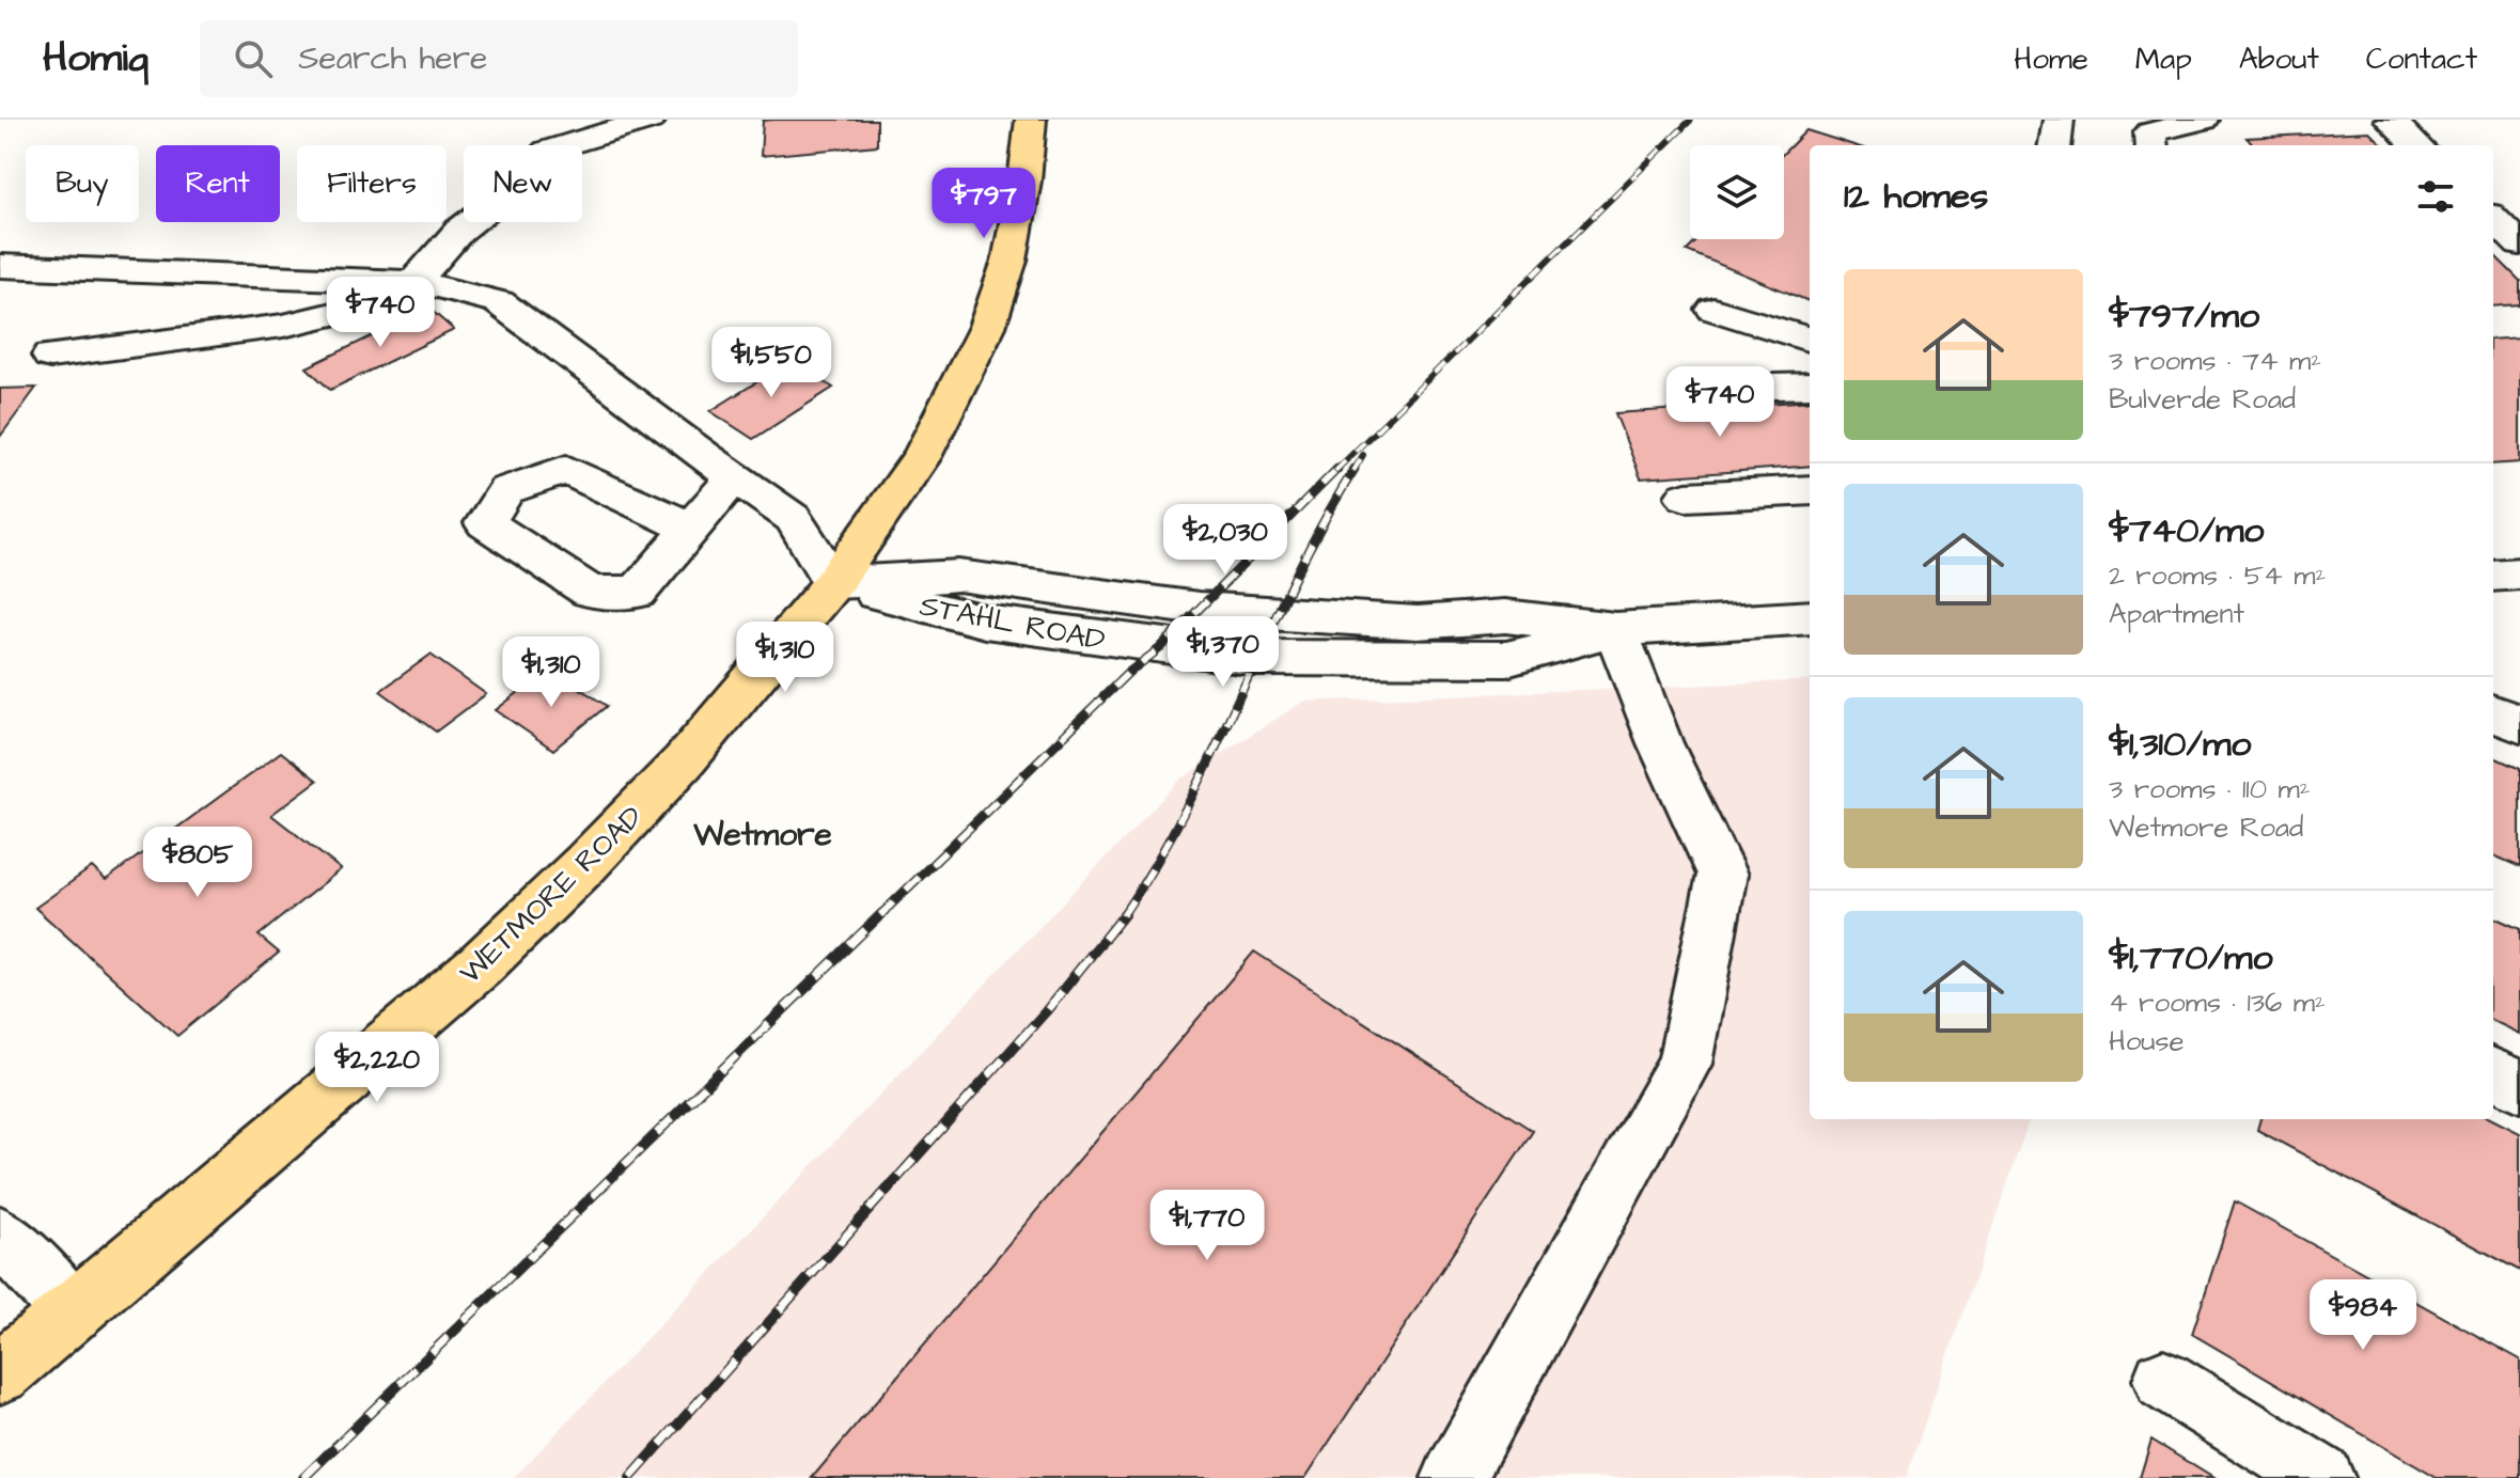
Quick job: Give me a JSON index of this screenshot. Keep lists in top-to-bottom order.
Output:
{
  "streets": {
    "main road": ["WETMORE ROAD"],
    "street": ["STAHL ROAD"]
  },
  "crossings": [
    ["STAHL ROAD", "WETMORE ROAD"]
  ],
  "districts": ["Wetmore"],
  "page": {
    "header": "Homiq",
    "search": "Search here",
    "nav": [
      "Home",
      "Map",
      "About",
      "Contact"
    ],
    "chip": [
      "Buy",
      "Rent",
      "Filters",
      "New"
    ],
    "heading": "12 homes",
    "price": [
      "$797",
      "$740",
      "$1,550",
      "$740",
      "$2,030",
      "$1,370",
      "$1,310",
      "$1,310",
      "$805",
      "$2,220",
      "$1,770",
      "$984"
    ],
    "list": [
      {
        "name": "$797/mo",
        "note": "3 rooms · 74 m² · Bulverde Road"
      },
      {
        "name": "$740/mo",
        "note": "2 rooms · 54 m² · Apartment"
      },
      {
        "name": "$1,310/mo",
        "note": "3 rooms · 110 m² · Wetmore Road"
      },
      {
        "name": "$1,770/mo",
        "note": "4 rooms · 136 m² · House"
      }
    ]
  }
}
